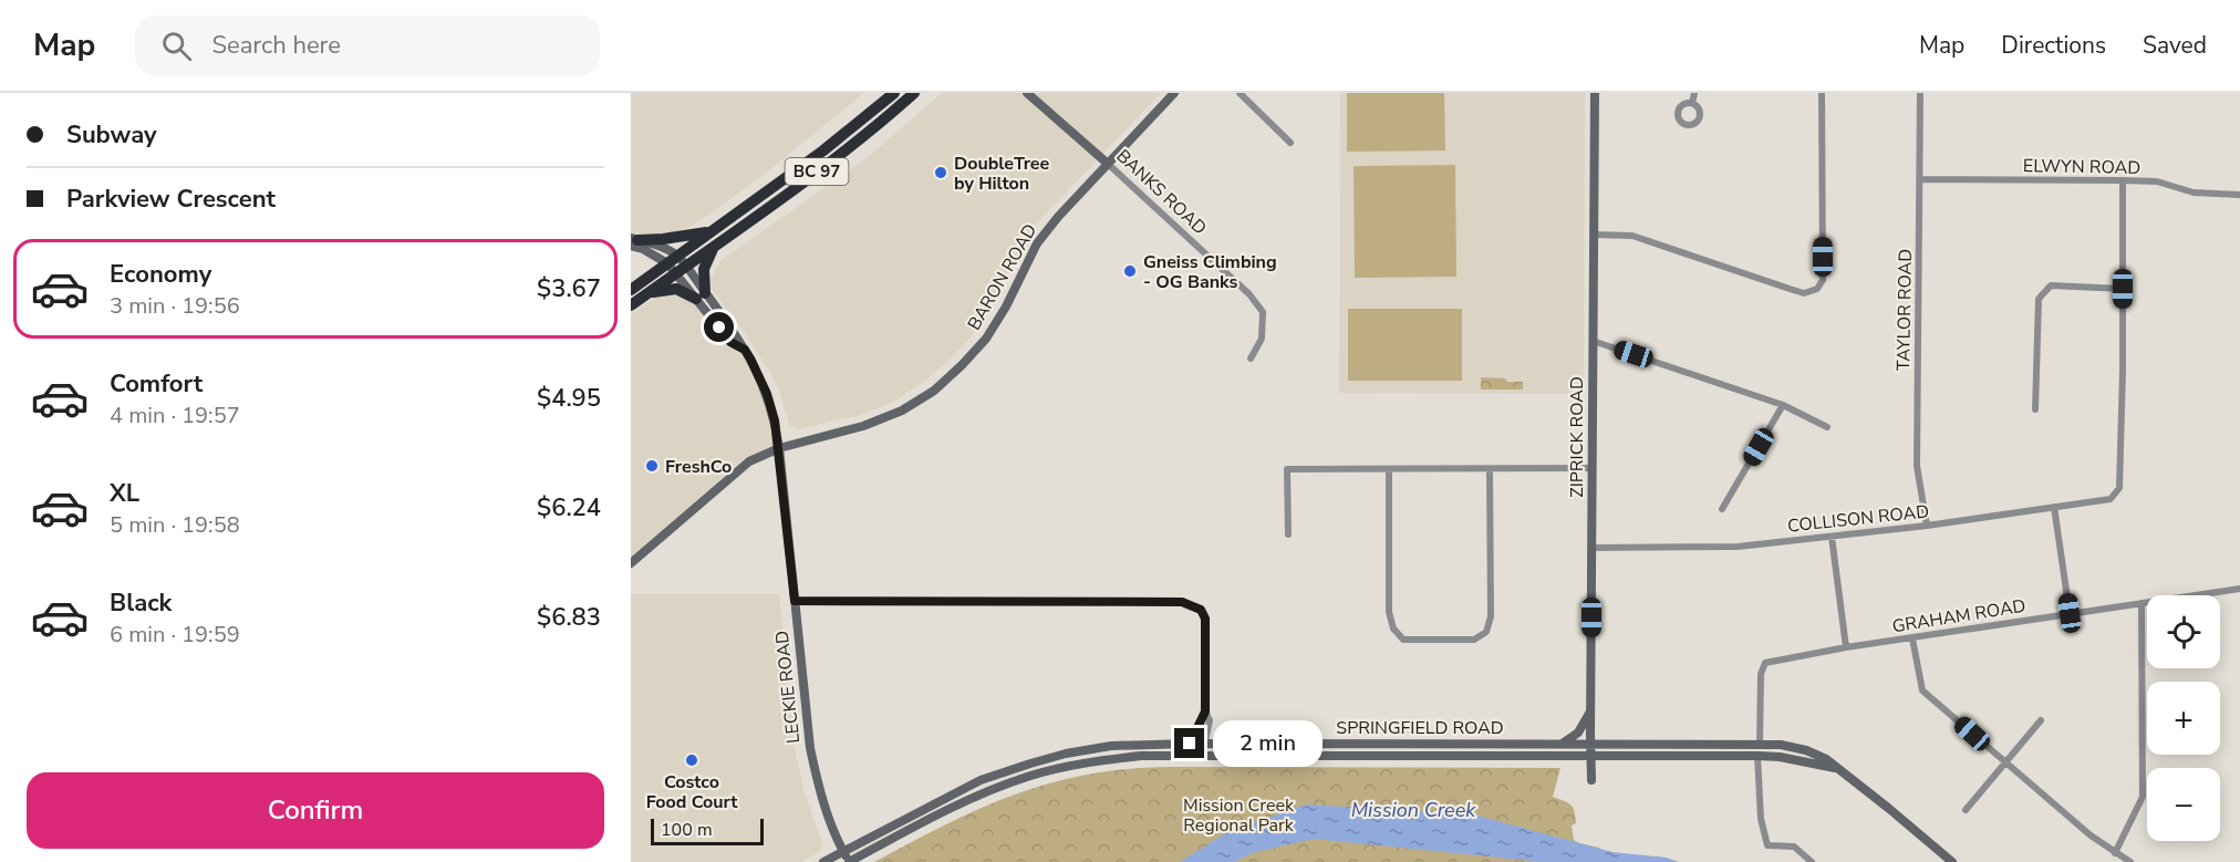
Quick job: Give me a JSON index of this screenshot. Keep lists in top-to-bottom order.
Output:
{
  "streets": {
    "highway": ["BC 97"],
    "main road": [
      "BANKS ROAD",
      "BARON ROAD",
      "ZIPRICK ROAD",
      "LECKIE ROAD",
      "SPRINGFIELD ROAD"
    ],
    "street": [
      "ELWYN ROAD",
      "TAYLOR ROAD",
      "COLLISON ROAD",
      "GRAHAM ROAD"
    ]
  },
  "crossings": [
    ["ELWYN ROAD", "TAYLOR ROAD"],
    ["BC 97", "LECKIE ROAD"],
    ["BANKS ROAD", "BARON ROAD"],
    ["BARON ROAD", "LECKIE ROAD"],
    ["TAYLOR ROAD", "COLLISON ROAD"],
    ["ZIPRICK ROAD", "COLLISON ROAD"],
    ["ZIPRICK ROAD", "SPRINGFIELD ROAD"],
    ["GRAHAM ROAD", "SPRINGFIELD ROAD"],
    ["LECKIE ROAD", "SPRINGFIELD ROAD"]
  ],
  "water": ["Mission Creek"],
  "parks": ["Mission Creek Regional Park"],
  "places": [
    "DoubleTree by Hilton",
    "Gneiss Climbing - OG Banks",
    "FreshCo",
    "Costco Food Court"
  ],
  "scale_bar": "100 m",
  "page": {
    "header": "Map",
    "search": "Search here",
    "nav": ["Map", "Directions", "Saved"],
    "banner": ["Subway", "Parkview Crescent"],
    "list": [
      {
        "name": "Economy",
        "note": "3 min · 19:56",
        "value": "$3.67"
      },
      {
        "name": "Comfort",
        "note": "4 min · 19:57",
        "value": "$4.95"
      },
      {
        "name": "XL",
        "note": "5 min · 19:58",
        "value": "$6.24"
      },
      {
        "name": "Black",
        "note": "6 min · 19:59",
        "value": "$6.83"
      }
    ],
    "map_buttons": ["+", "−"],
    "bubble": "2 min",
    "buttons": "Confirm",
    "scale": "100 m"
  }
}
